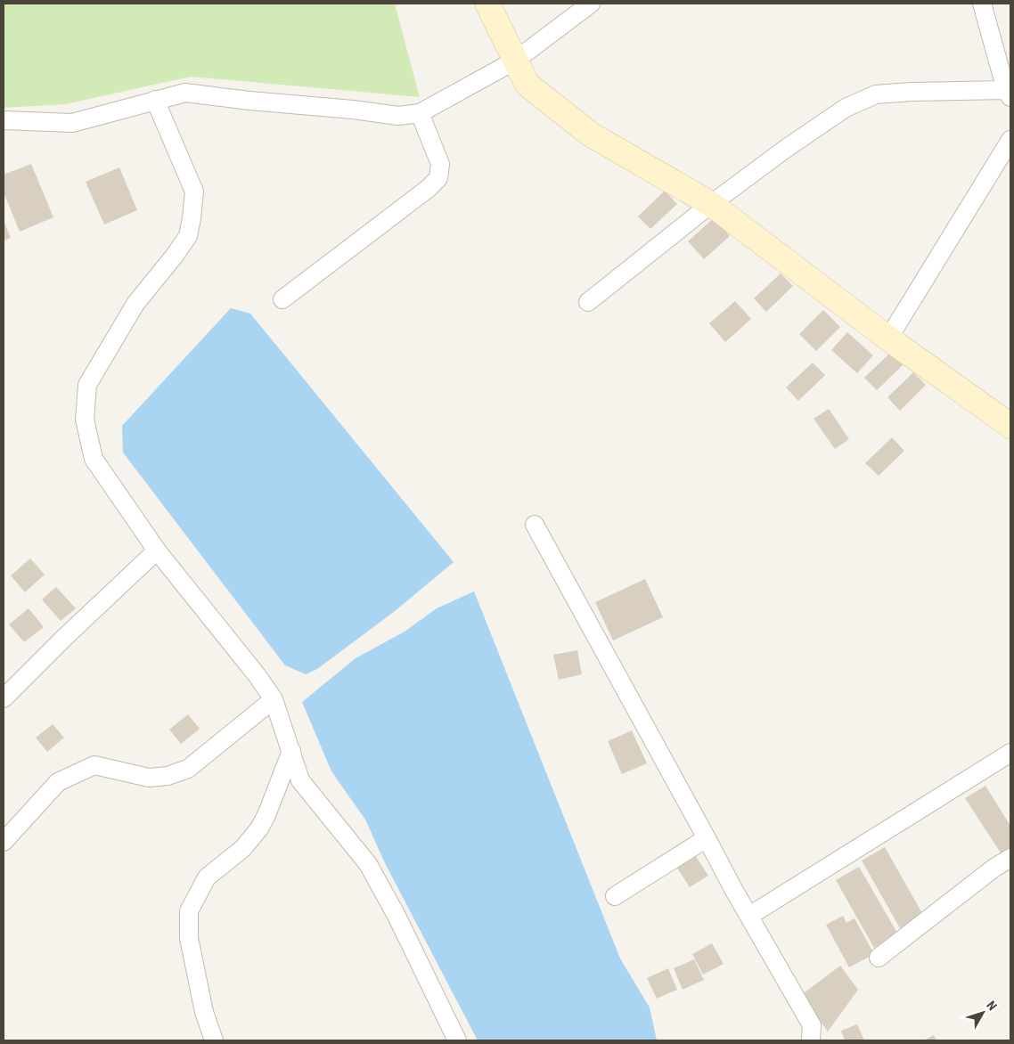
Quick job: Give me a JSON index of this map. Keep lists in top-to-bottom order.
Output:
{
  "north": "top right"
}
